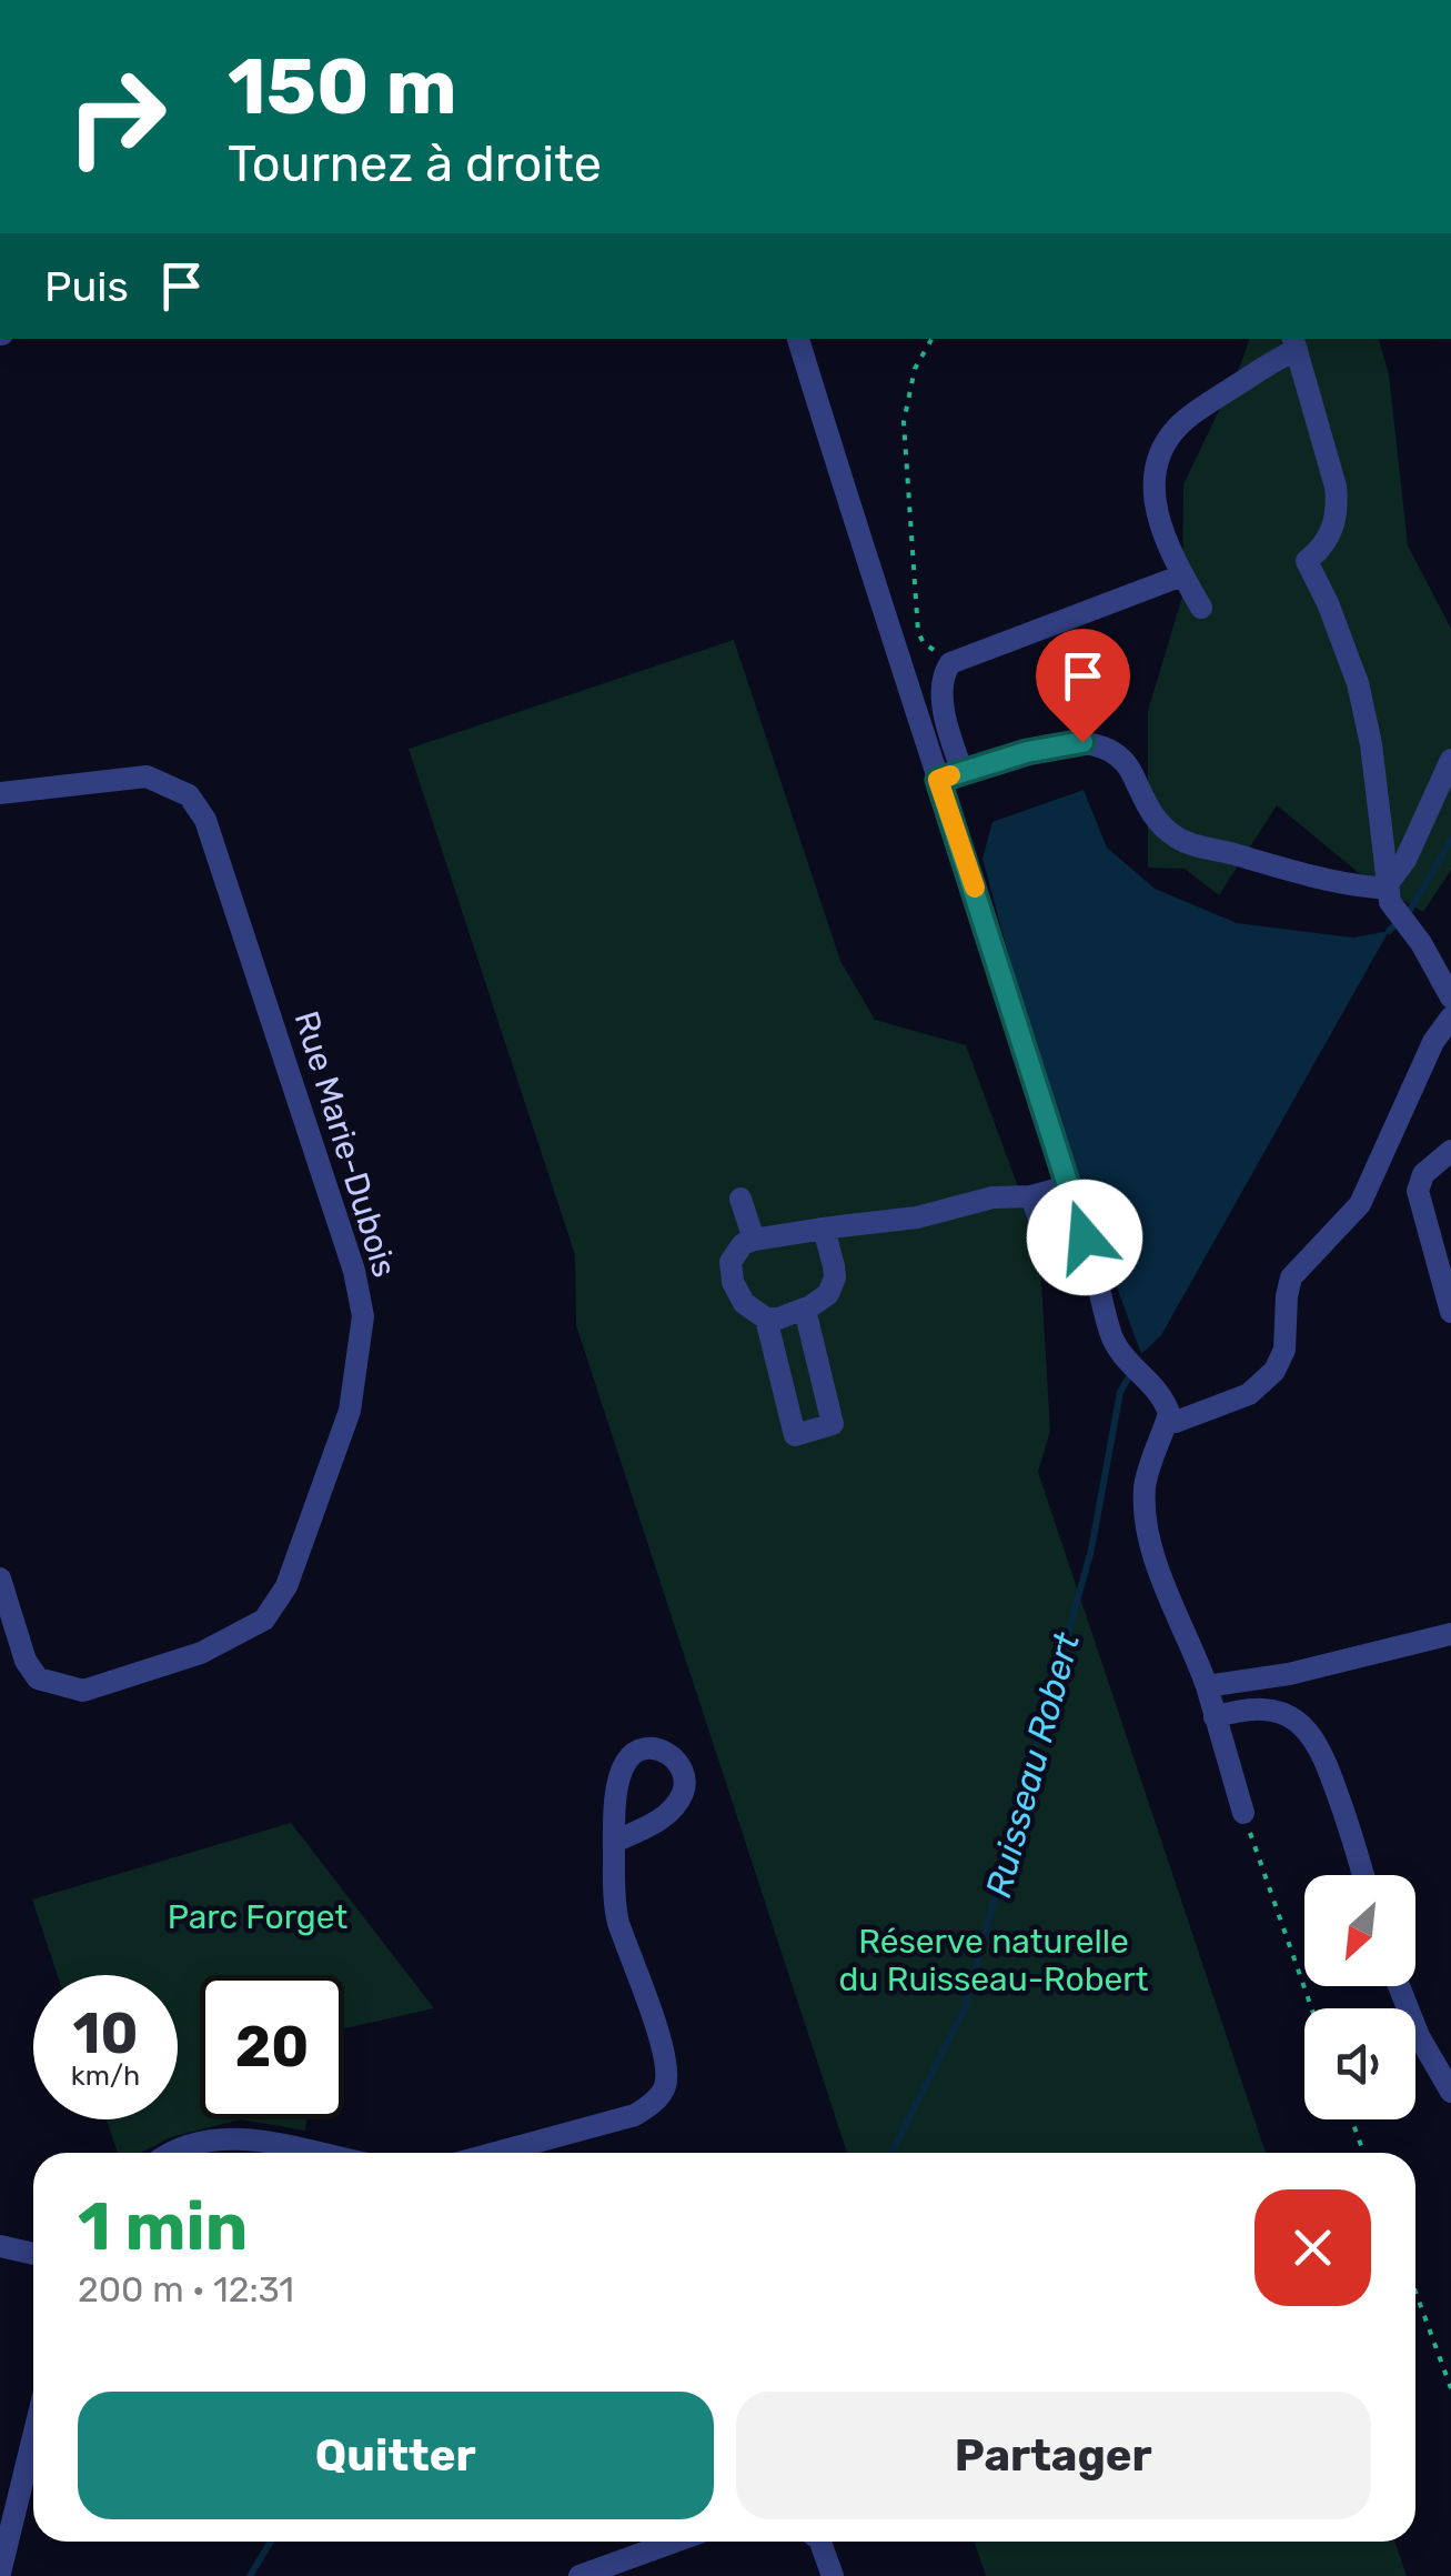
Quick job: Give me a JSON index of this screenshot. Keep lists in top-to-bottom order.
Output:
{
  "streets": {
    "street": ["Rue Marie-Dubois"]
  },
  "water": ["Ruisseau Robert"],
  "parks": ["Parc Forget", "Réserve naturelle du Ruisseau-Robert"],
  "north": "bottom left",
  "page": {
    "turn": ["150 m", "Tournez à droite"],
    "then": "Puis",
    "speed": "10 km/h",
    "limit": "20",
    "heading": ["1 min", "200 m · 12:31"],
    "buttons": ["Quitter", "Partager"]
  }
}
